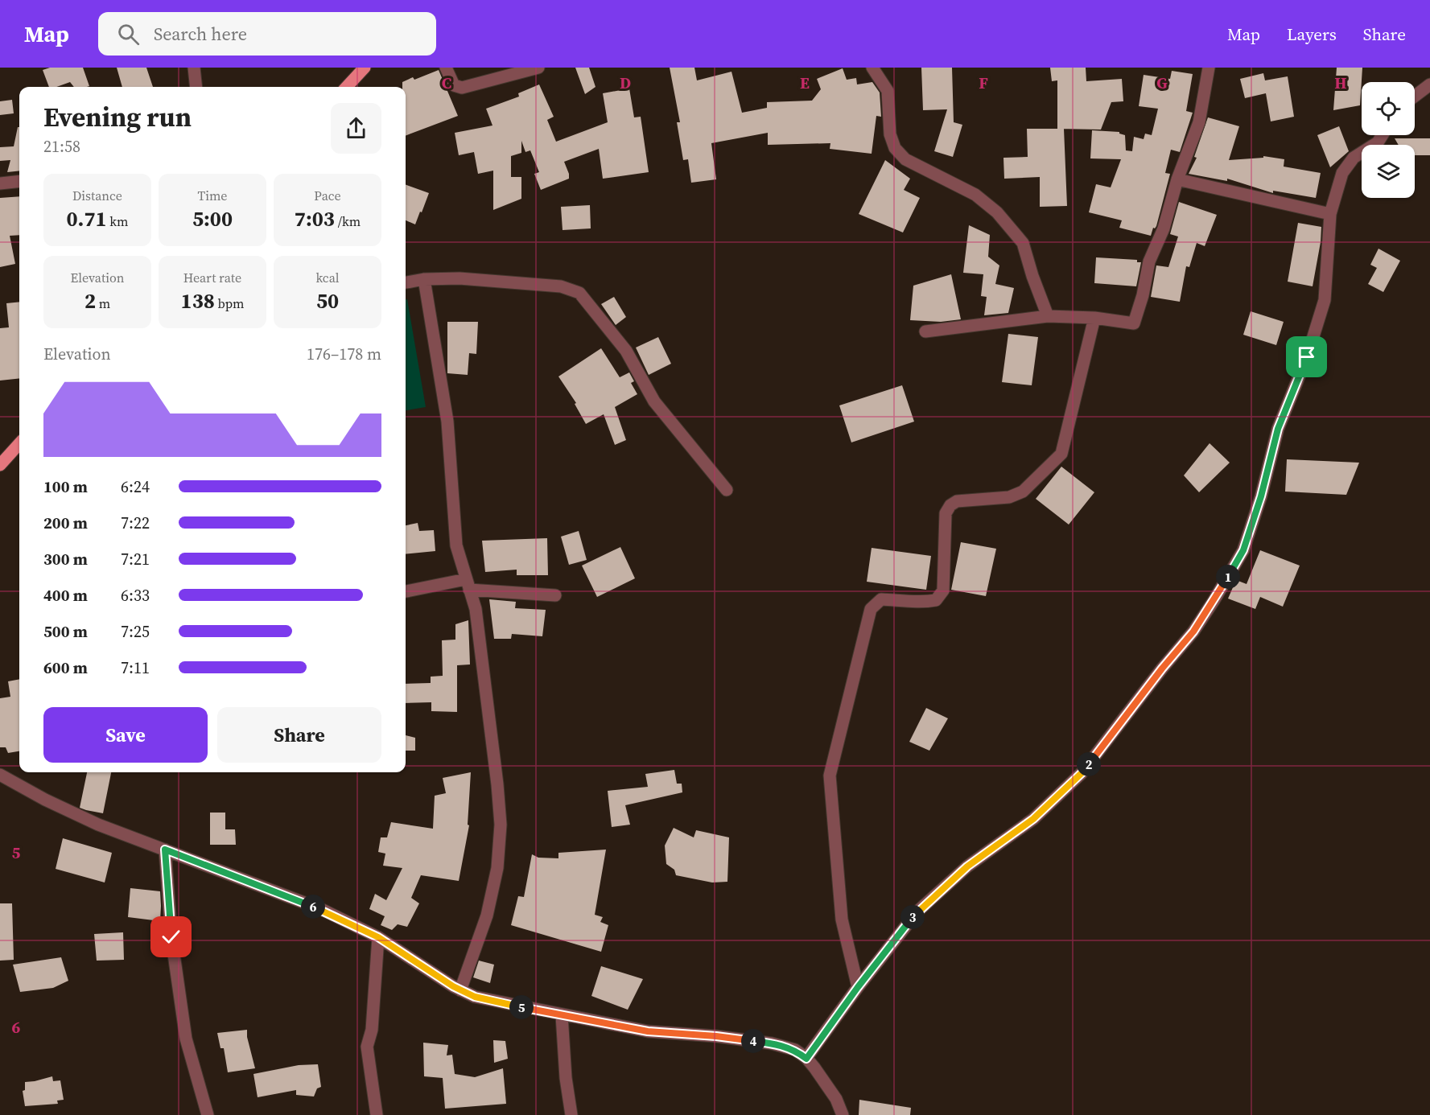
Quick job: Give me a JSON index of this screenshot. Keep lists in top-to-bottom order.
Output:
{
  "page": {
    "header": "Map",
    "search": "Search here",
    "nav": ["Map", "Layers", "Share"],
    "heading": ["Evening run", "21:58"],
    "stats": [
      ["Distance", "0.71 km"],
      ["Time", "5:00"],
      ["Pace", "7:03 /km"],
      ["Elevation", "2 m"],
      ["Heart rate", "138 bpm"],
      ["kcal", "50"]
    ],
    "chart": ["Elevation", "176–178 m"],
    "list": [
      {
        "name": "100 m",
        "note": "6:24"
      },
      {
        "name": "200 m",
        "note": "7:22"
      },
      {
        "name": "300 m",
        "note": "7:21"
      },
      {
        "name": "400 m",
        "note": "6:33"
      },
      {
        "name": "500 m",
        "note": "7:25"
      },
      {
        "name": "600 m",
        "note": "7:11"
      }
    ],
    "pins": [
      "1",
      "2",
      "6",
      "3",
      "5",
      "4"
    ],
    "buttons": ["Save", "Share"]
  },
  "grid": {
    "columns": [
      "C",
      "D",
      "E",
      "F",
      "G",
      "H"
    ],
    "rows": ["5", "6"]
  }
}
